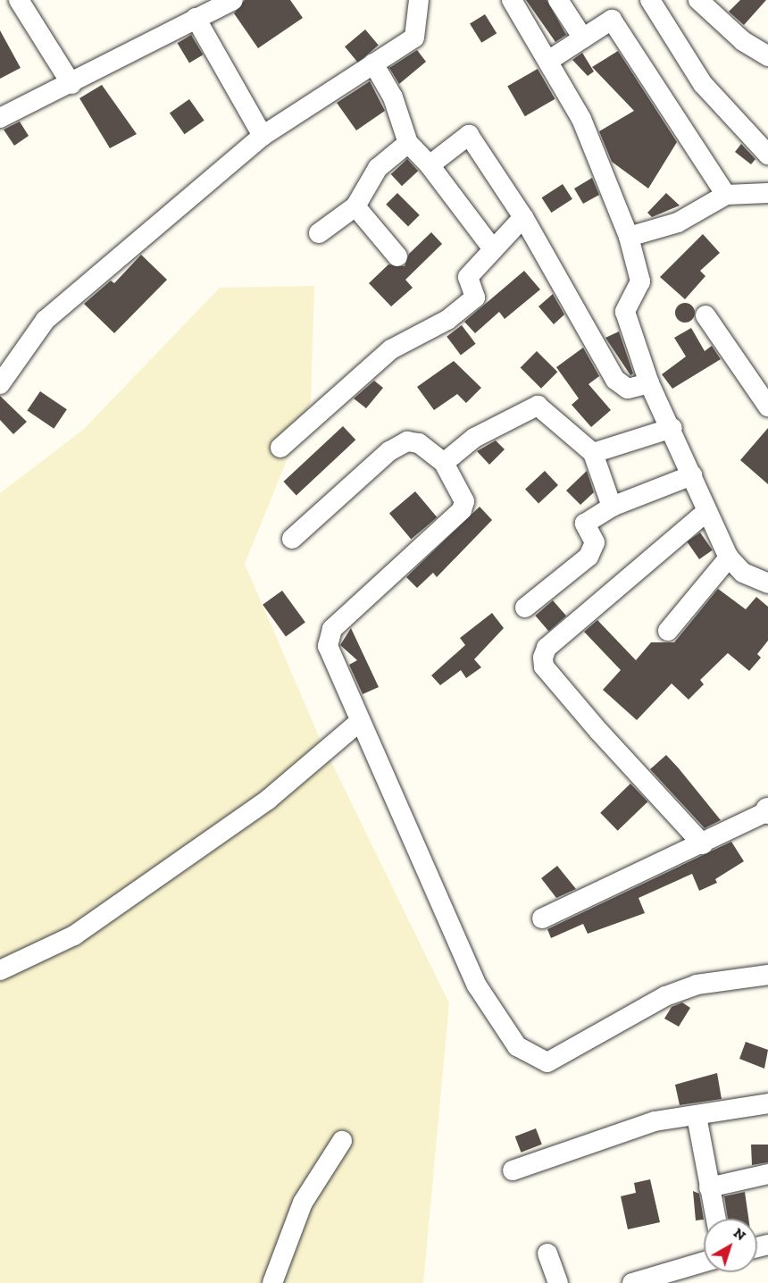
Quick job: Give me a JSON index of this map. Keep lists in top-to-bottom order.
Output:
{
  "north": "top right"
}
